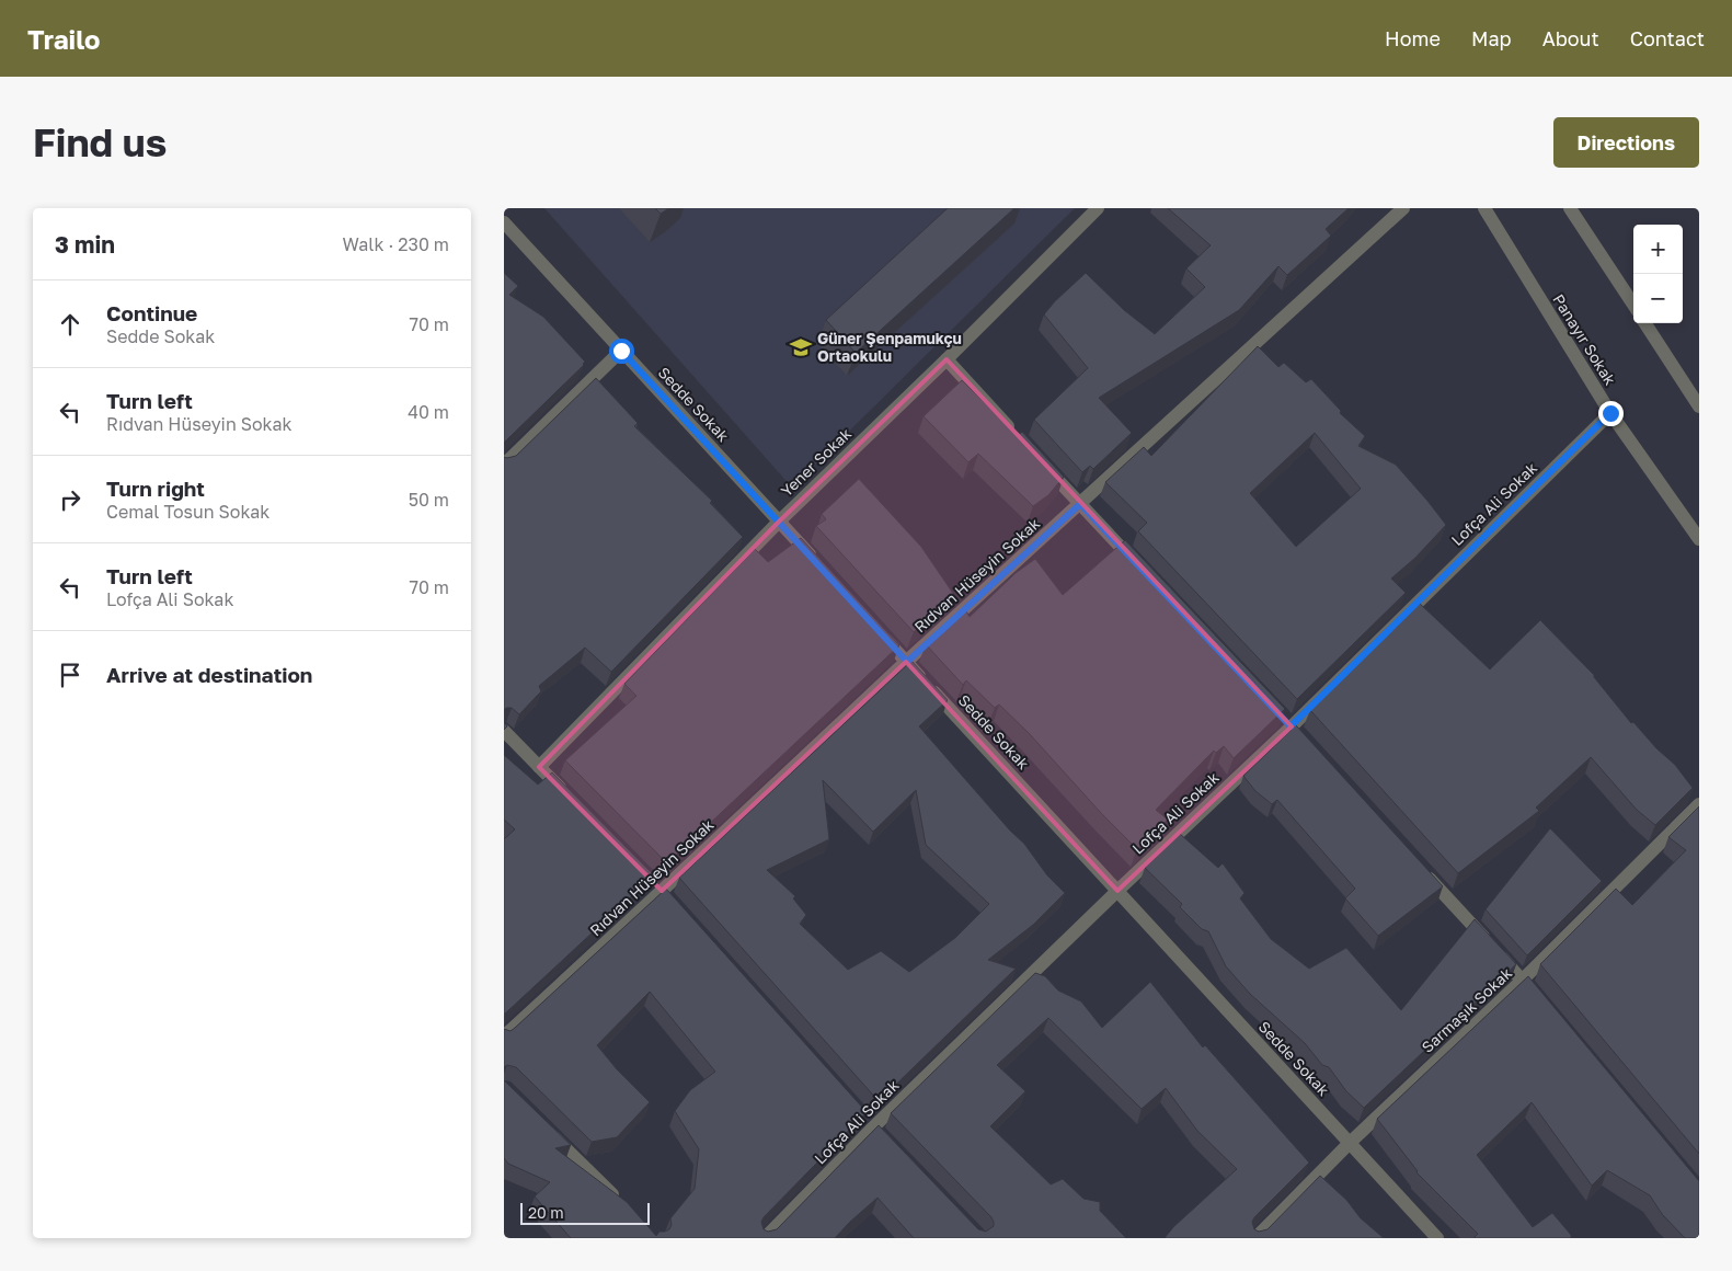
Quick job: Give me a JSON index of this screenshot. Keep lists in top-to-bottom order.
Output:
{
  "streets": {
    "street": [
      "Panayır Sokak",
      "Sedde Sokak",
      "Yener Sokak",
      "Lofça Ali Sokak",
      "Rıdvan Hüseyin Sokak",
      "Sarmaşık Sokak"
    ]
  },
  "crossings": [
    ["Panayır Sokak", "Lofça Ali Sokak"],
    ["Sedde Sokak", "Yener Sokak"],
    ["Sedde Sokak", "Lofça Ali Sokak"],
    ["Sedde Sokak", "Rıdvan Hüseyin Sokak"],
    ["Sedde Sokak", "Sarmaşık Sokak"]
  ],
  "places": {
    "school or university": ["Güner Şenpamukçu Ortaokulu"]
  },
  "scale_bar": "20 m",
  "page": {
    "header": "Trailo",
    "nav": [
      "Home",
      "Map",
      "About",
      "Contact"
    ],
    "buttons": "Directions",
    "title": "Find us",
    "heading": ["3 min", "Walk · 230 m"],
    "map_buttons": ["+", "−"],
    "list": [
      ["Continue", "Sedde Sokak", "70 m"],
      ["Turn left", "Rıdvan Hüseyin Sokak", "40 m"],
      ["Turn right", "Cemal Tosun Sokak", "50 m"],
      ["Turn left", "Lofça Ali Sokak", "70 m"],
      "Arrive at destination"
    ],
    "scale": "20 m"
  }
}
